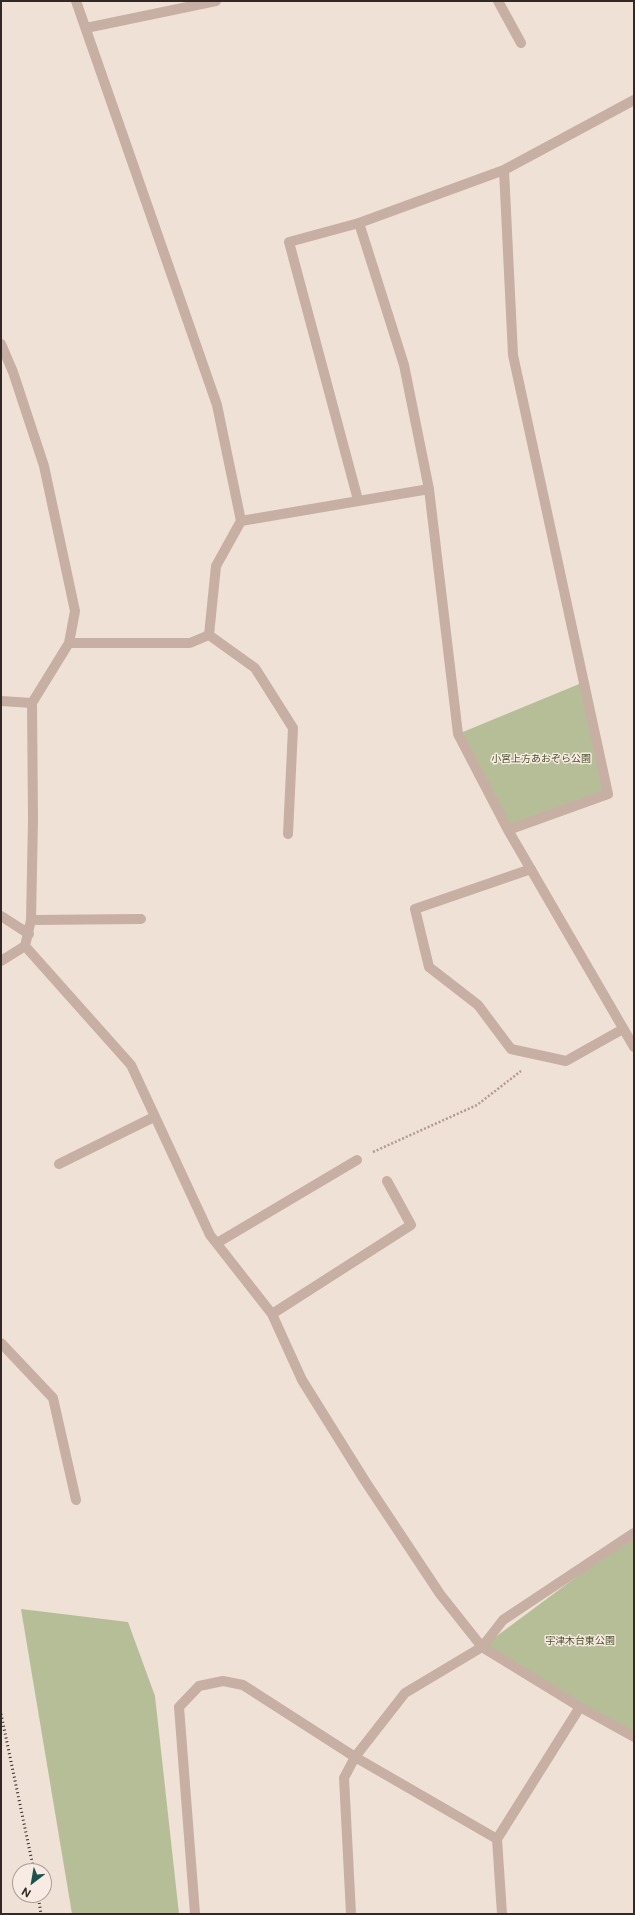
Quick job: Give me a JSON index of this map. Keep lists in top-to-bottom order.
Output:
{
  "parks": ["小宮上方あおぞら公園", "宇津木台東公園"],
  "north": "bottom left"
}
